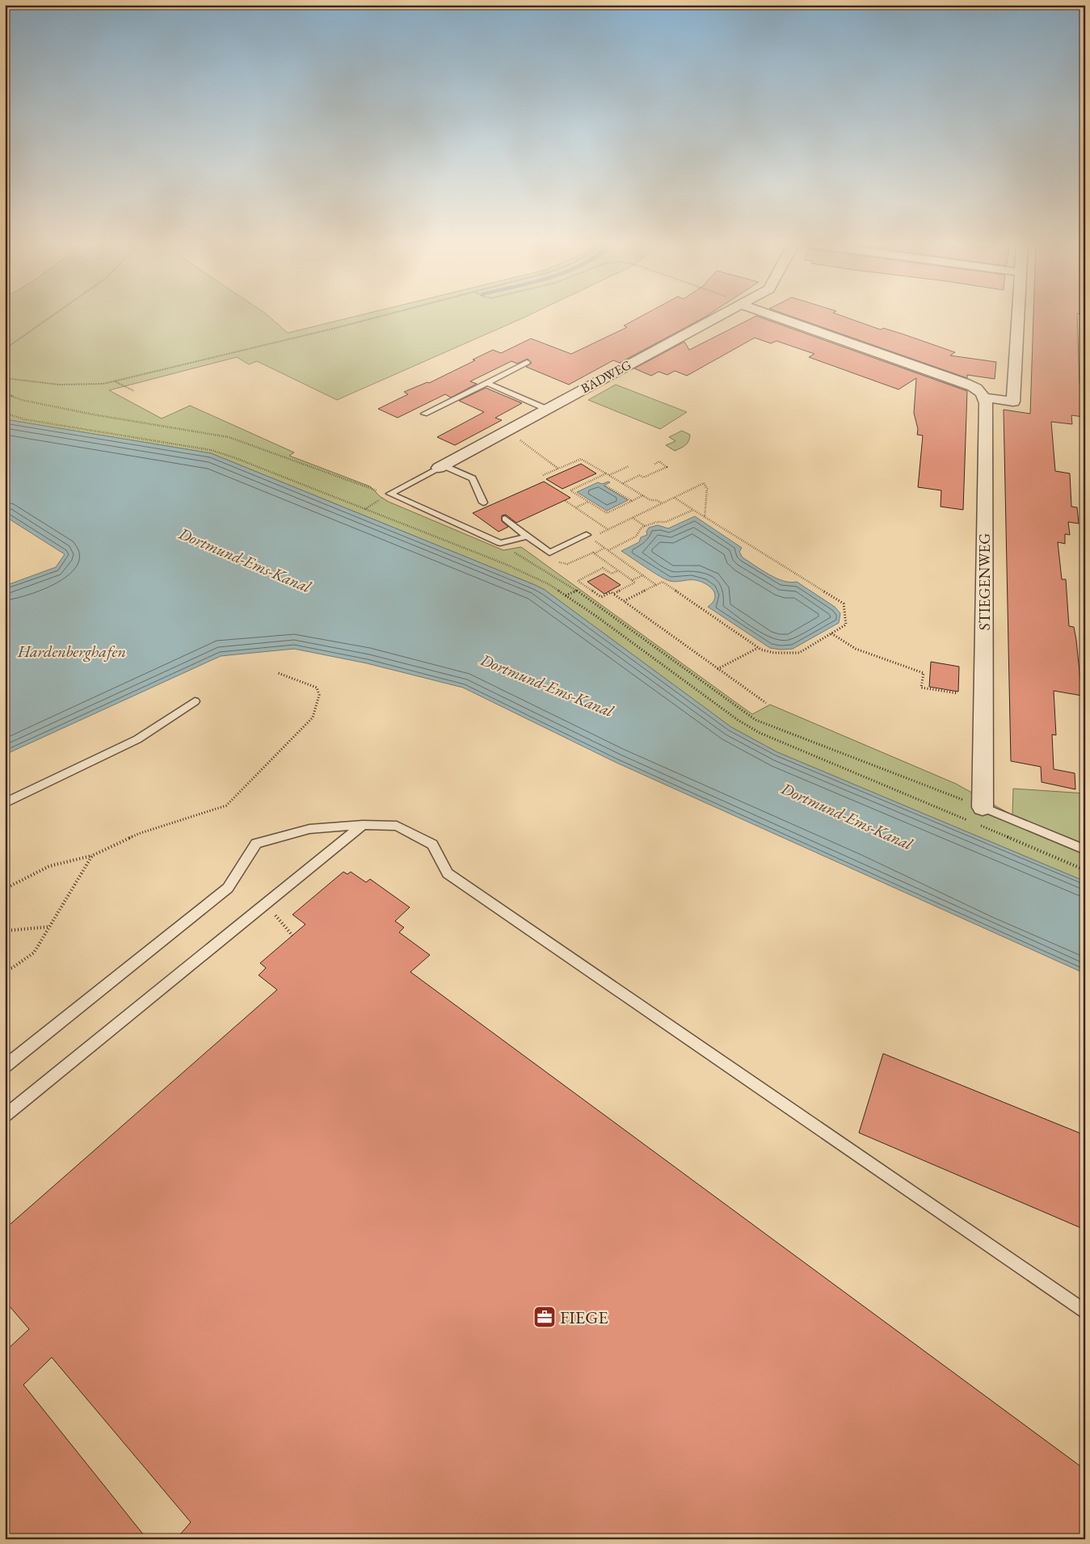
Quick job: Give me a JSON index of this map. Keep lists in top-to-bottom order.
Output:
{
  "streets": {
    "street": ["BADWEG", "STIEGENWEG"]
  },
  "water": ["Dortmund-Ems-Kanal", "Hardenberghafen"],
  "places": {
    "office": ["FIEGE"]
  }
}
